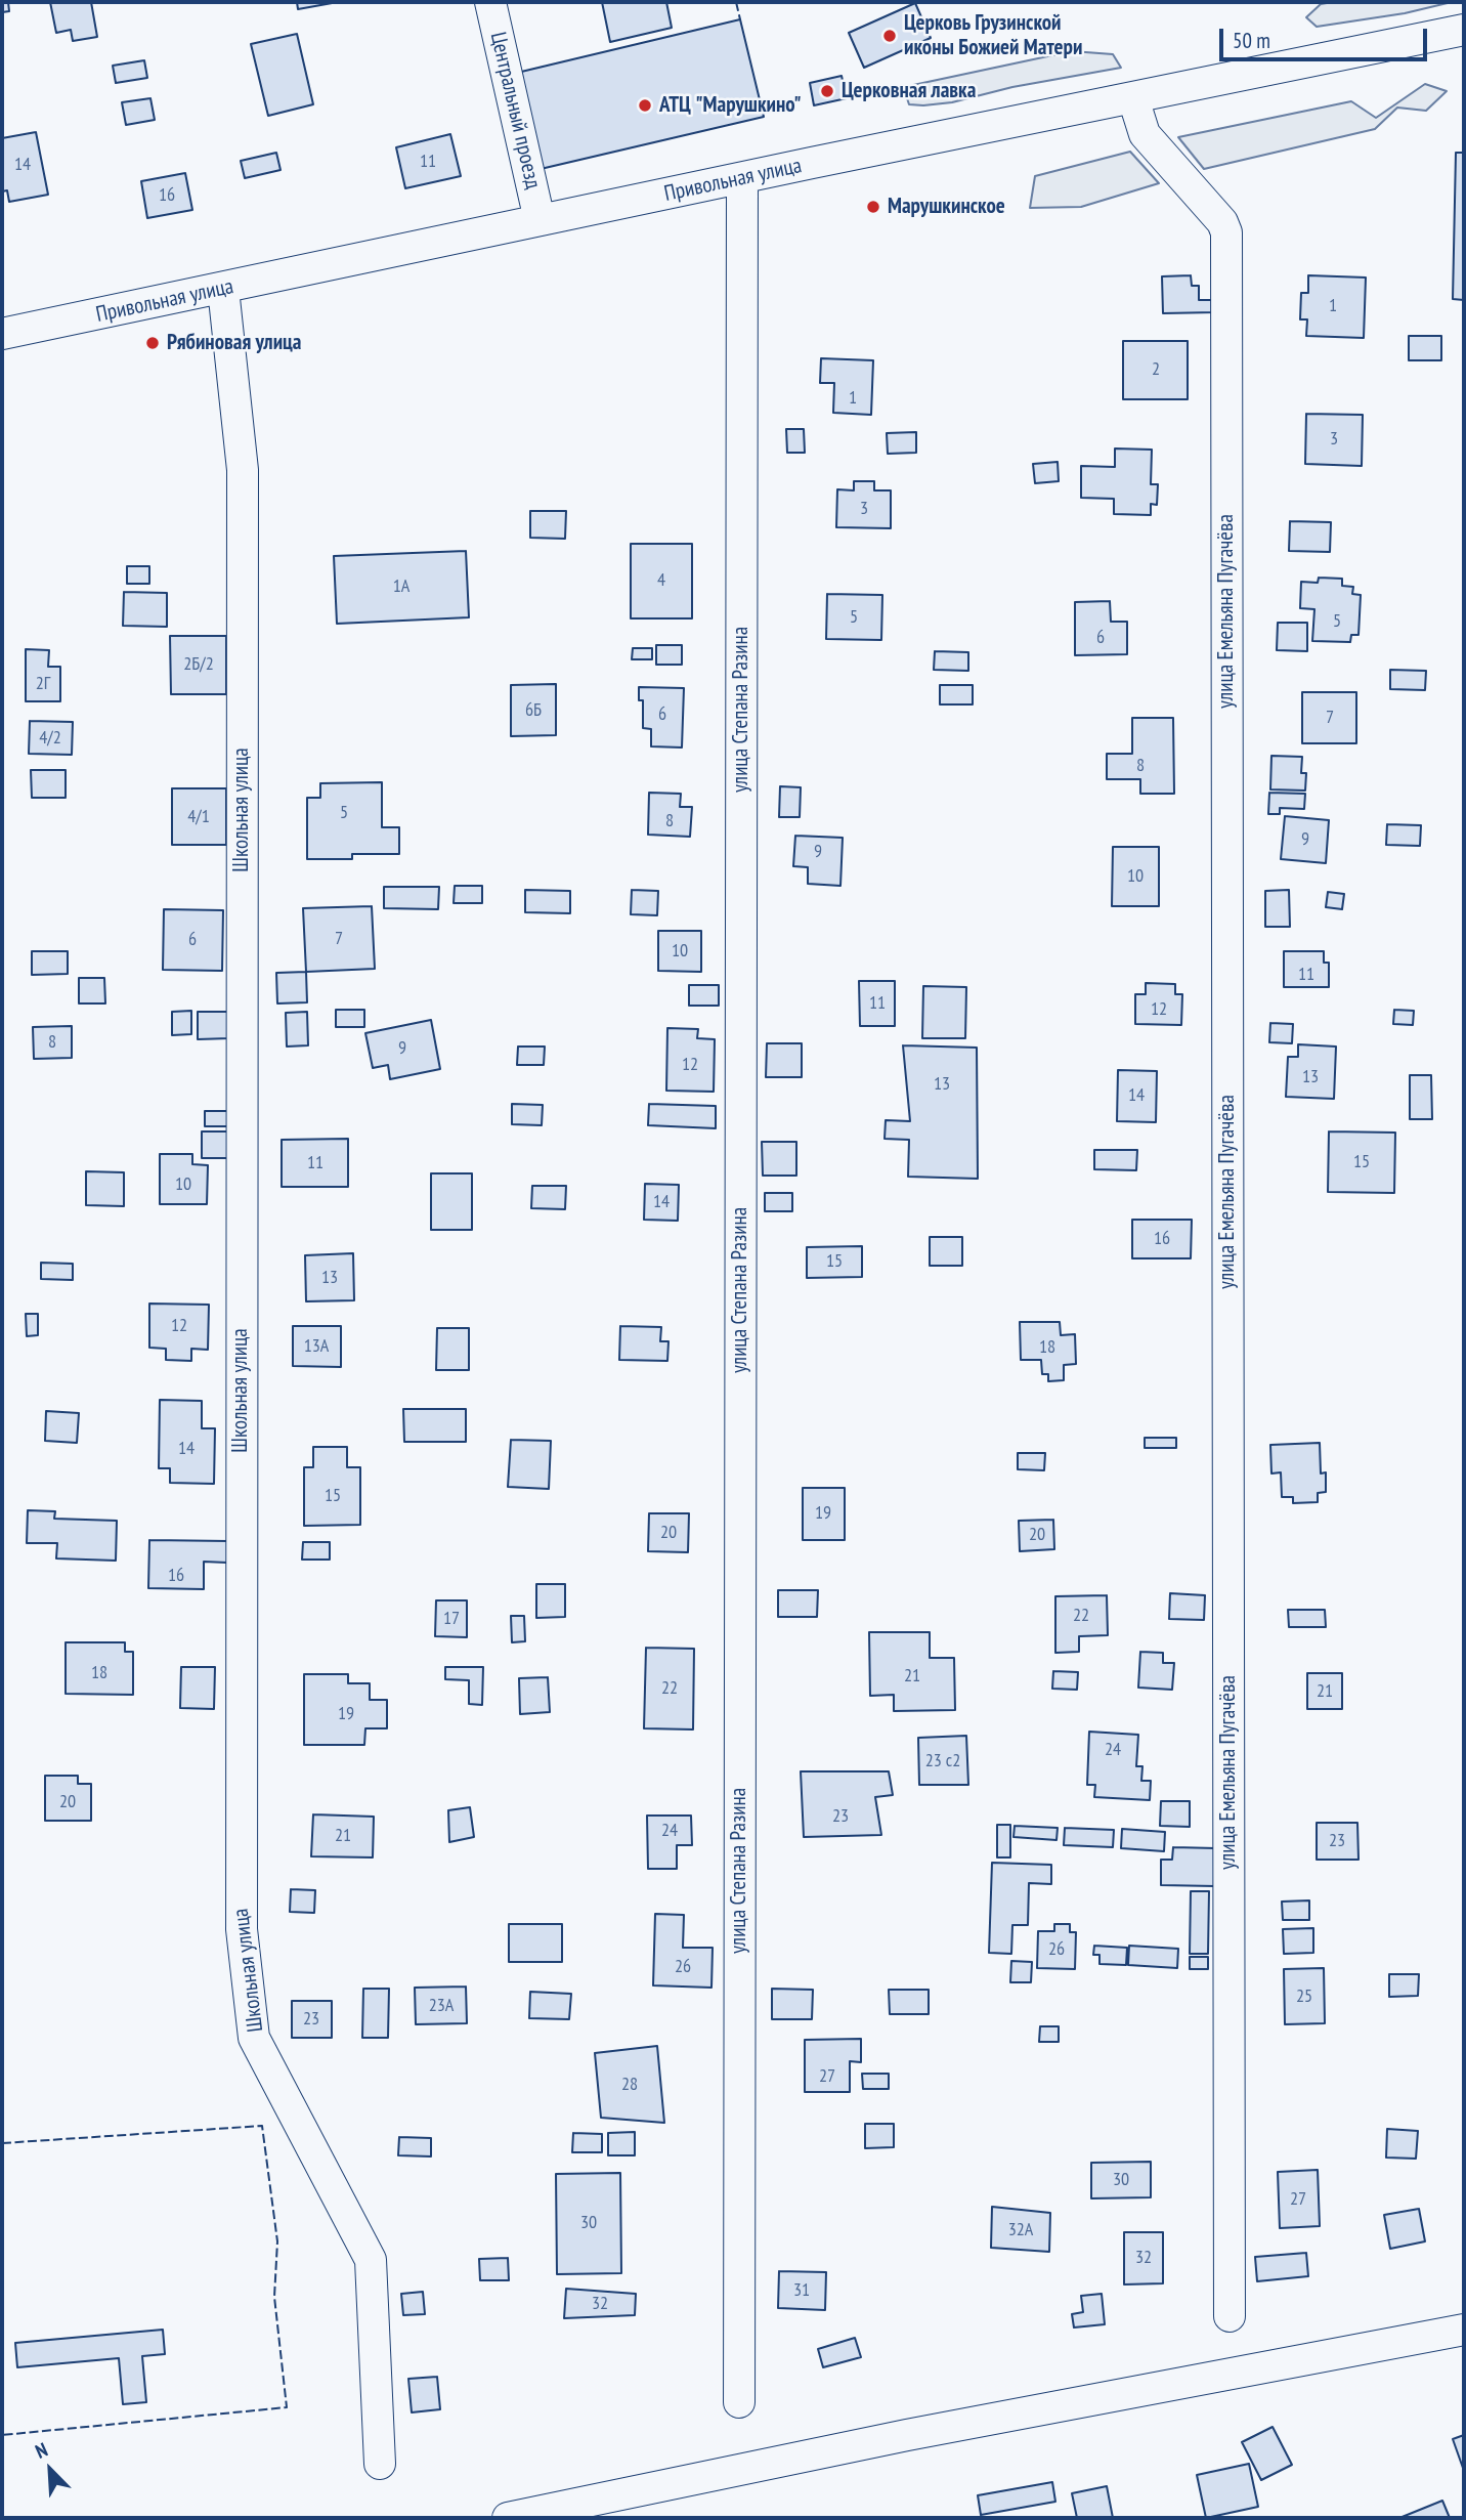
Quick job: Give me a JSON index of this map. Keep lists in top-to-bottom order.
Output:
{
  "streets": {
    "street": [
      "Центральный проезд",
      "Привольная улица",
      "улица Емельяна Пугачёва",
      "улица Степана Разина",
      "Школьная улица"
    ]
  },
  "crossings": [
    ["Центральный проезд", "Привольная улица"],
    ["Привольная улица", "улица Емельяна Пугачёва"],
    ["Привольная улица", "улица Степана Разина"],
    ["Привольная улица", "Школьная улица"]
  ],
  "places": [
    "Церковь Грузинской иконы Божией Матери",
    "Церковная лавка",
    "АТЦ \"Марушкино\"",
    "Марушкинское",
    "Рябиновая улица"
  ],
  "house_numbers": [
    "11",
    "14",
    "16",
    "1",
    "2",
    "1",
    "3",
    "3",
    "4",
    "1А",
    "5",
    "5",
    "6",
    "2Б/2",
    "2Г",
    "6Б",
    "6",
    "7",
    "4/2",
    "8",
    "5",
    "4/1",
    "8",
    "9",
    "9",
    "10",
    "7",
    "6",
    "10",
    "11",
    "11",
    "12",
    "8",
    "9",
    "12",
    "13",
    "13",
    "14",
    "15",
    "11",
    "10",
    "14",
    "16",
    "15",
    "13",
    "12",
    "13А",
    "18",
    "14",
    "15",
    "19",
    "20",
    "20",
    "16",
    "22",
    "17",
    "18",
    "21",
    "22",
    "21",
    "19",
    "24",
    "23 с2",
    "20",
    "23",
    "24",
    "21",
    "23",
    "26",
    "26",
    "25",
    "23А",
    "23",
    "27",
    "28",
    "30",
    "27",
    "30",
    "32А",
    "32",
    "31",
    "32"
  ],
  "scale_bar": "50 m",
  "north": "top left"
}
